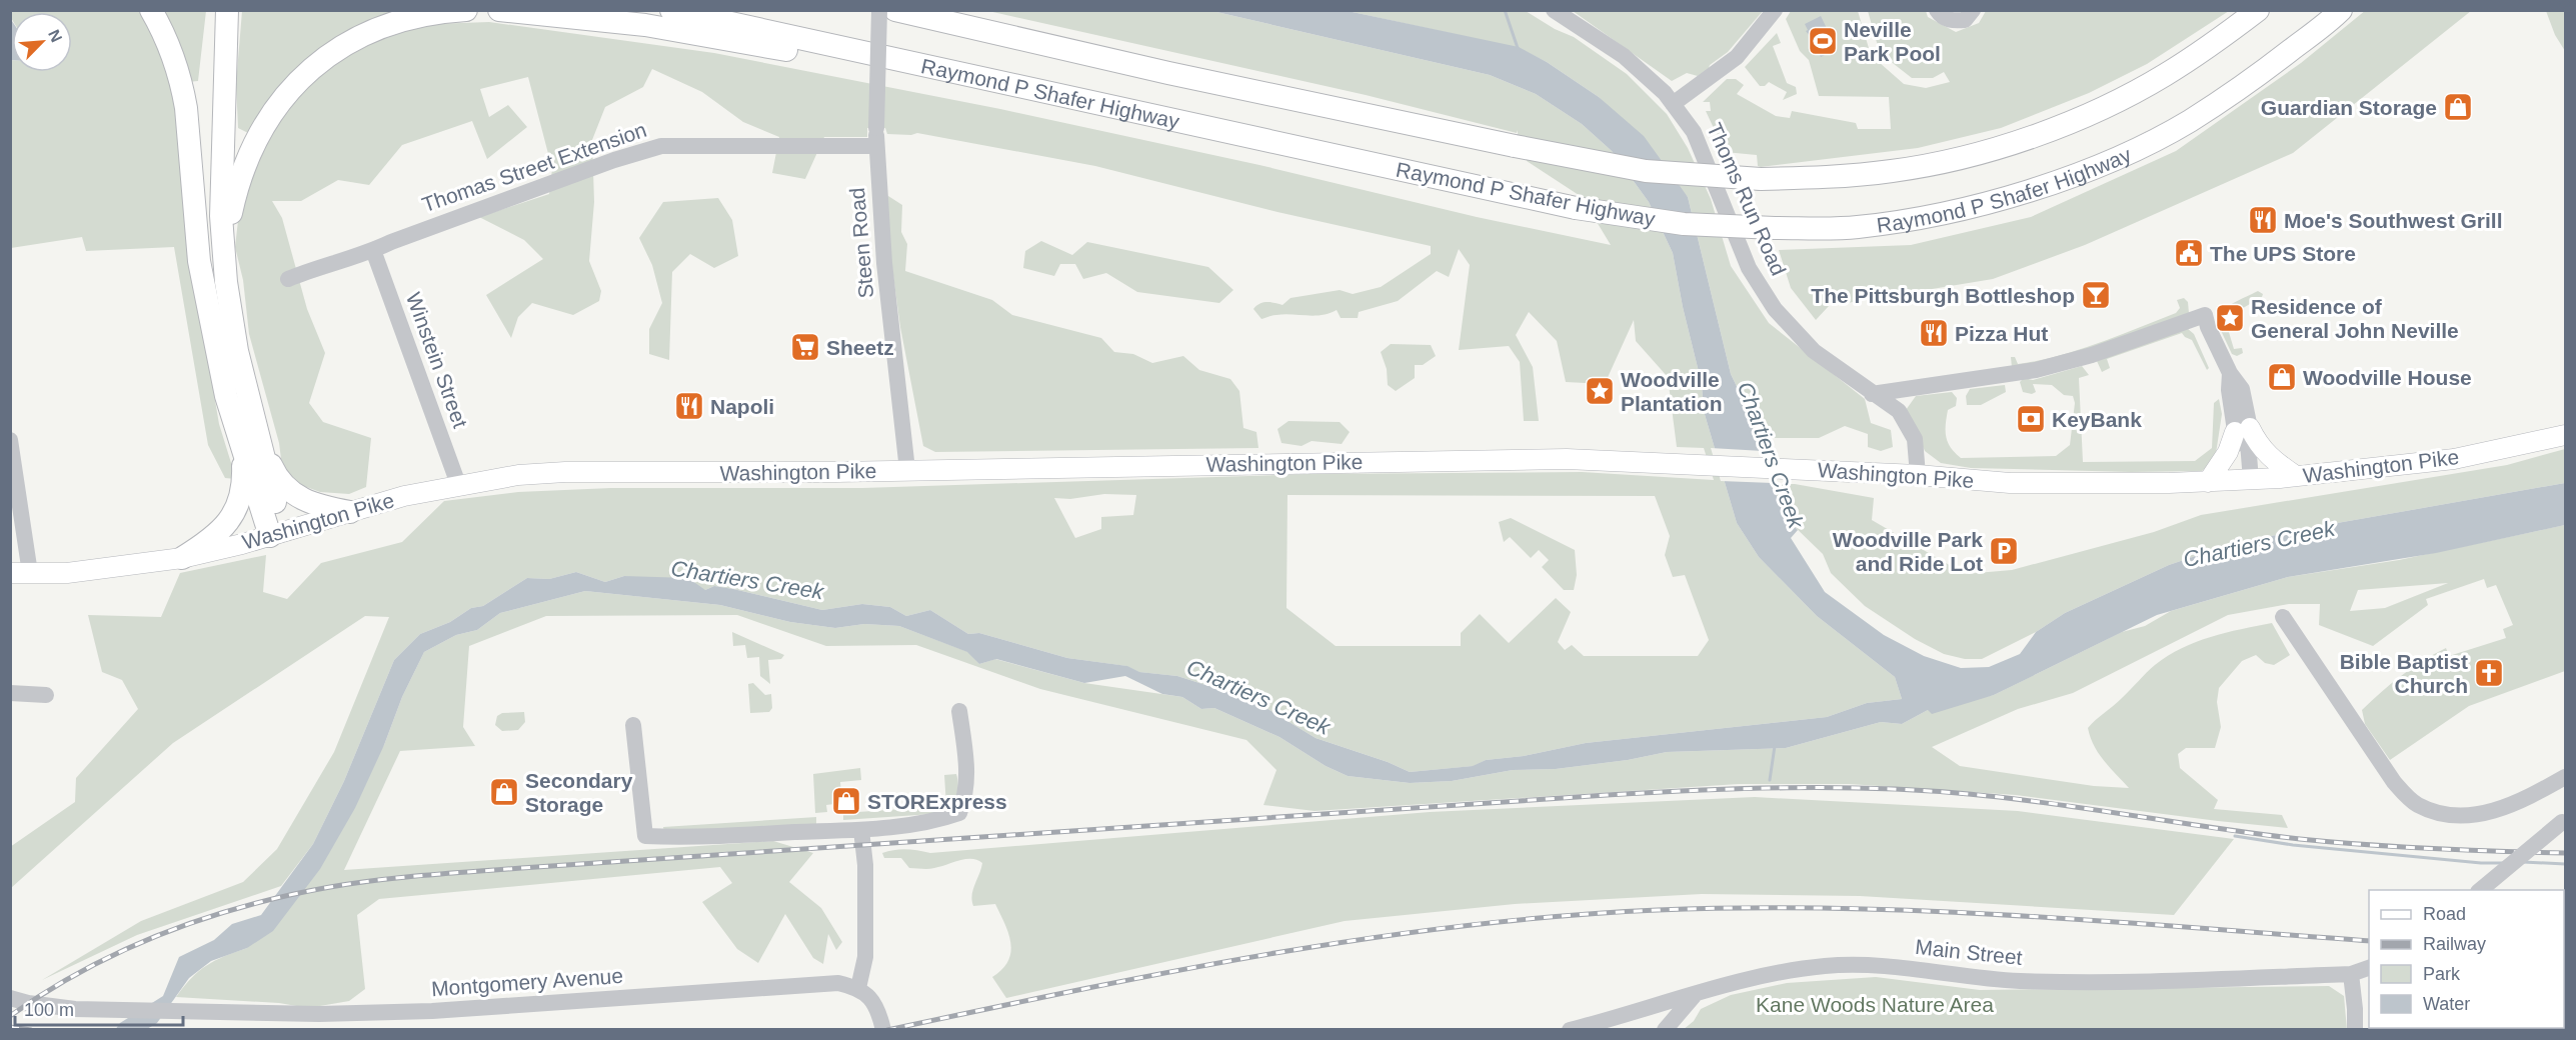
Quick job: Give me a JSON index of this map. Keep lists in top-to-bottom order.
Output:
{
  "streets": {
    "highway": ["Raymond P Shafer Highway"],
    "main road": ["Washington Pike"],
    "street": [
      "Thomas Street Extension",
      "Thoms Run Road",
      "Steen Road",
      "Winstein Street",
      "Main Street",
      "Montgomery Avenue"
    ]
  },
  "crossings": [
    ["Thomas Street Extension", "Steen Road"],
    ["Thomas Street Extension", "Winstein Street"],
    ["Thoms Run Road", "Washington Pike"],
    ["Steen Road", "Washington Pike"],
    ["Winstein Street", "Washington Pike"]
  ],
  "water": ["Chartiers Creek"],
  "parks": ["Kane Woods Nature Area"],
  "places": {
    "sports": ["Neville Park Pool"],
    "shop": [
      "Guardian Storage",
      "Woodville House",
      "Secondary Storage",
      "STORExpress"
    ],
    "restaurant": ["Moe's Southwest Grill", "Pizza Hut", "Napoli"],
    "public building": ["The UPS Store"],
    "bar": ["The Pittsburgh Bottleshop"],
    "place": ["Residence of General John Neville", "Woodville Plantation"],
    "supermarket": ["Sheetz"],
    "bank": ["KeyBank"],
    "parking": ["Woodville Park and Ride Lot"],
    "church": ["Bible Baptist Church"]
  },
  "legend": [
    "Road",
    "Railway",
    "Park",
    "Water"
  ],
  "scale_bar": "100 m",
  "north": "top right"
}
